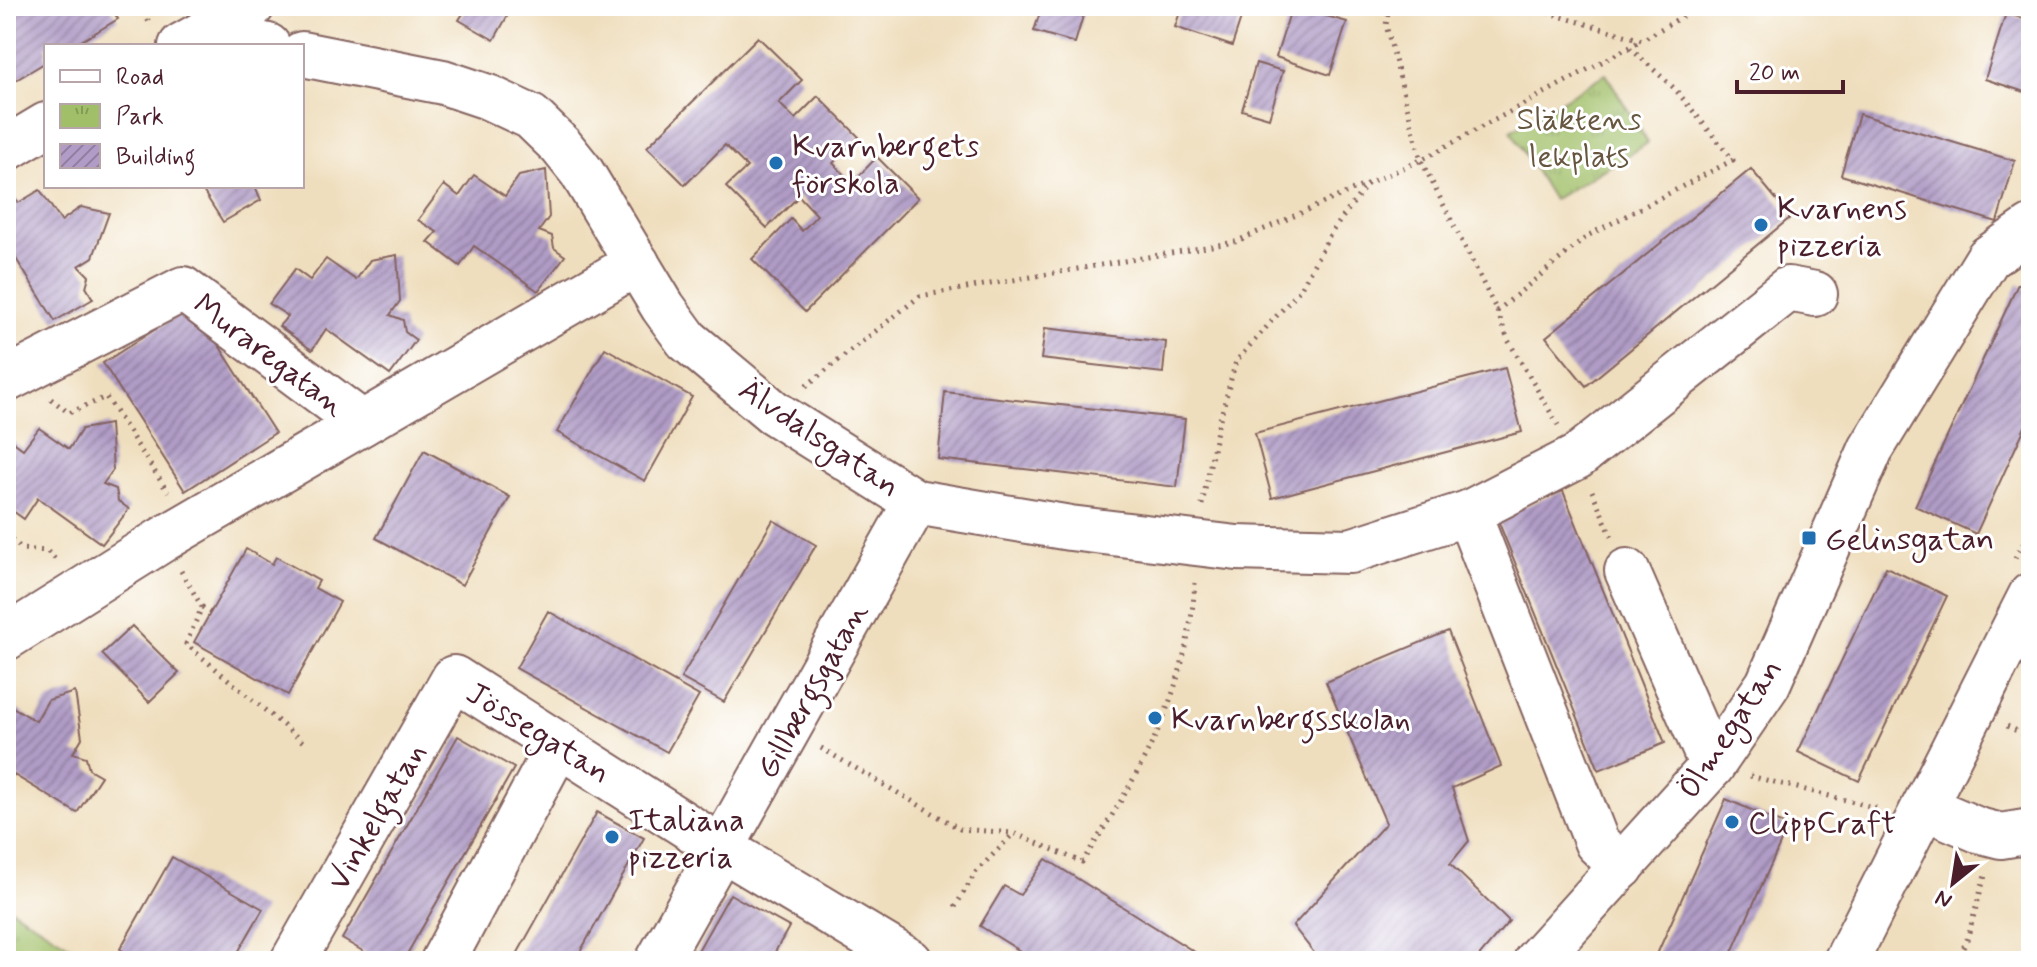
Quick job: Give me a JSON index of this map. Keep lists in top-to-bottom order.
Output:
{
  "streets": {
    "street": [
      "Muraregatan",
      "Älvdalsgatan",
      "Gillbergsgatan",
      "Ölmegatan",
      "Jössegatan",
      "Vinkelgatan"
    ]
  },
  "crossings": [
    ["Muraregatan", "Älvdalsgatan"],
    ["Älvdalsgatan", "Gillbergsgatan"],
    ["Gillbergsgatan", "Jössegatan"],
    ["Jössegatan", "Vinkelgatan"]
  ],
  "parks": ["Släktens lekplats"],
  "places": {
    "other": [
      "Kvarnbergets förskola",
      "Kvarnens pizzeria",
      "Kvarnbergsskolan",
      "ClippCraft",
      "Italiana pizzeria"
    ],
    "transit": ["Gelinsgatan"]
  },
  "legend": ["Road", "Park", "Building"],
  "scale_bar": "20 m",
  "north": "bottom left"
}
